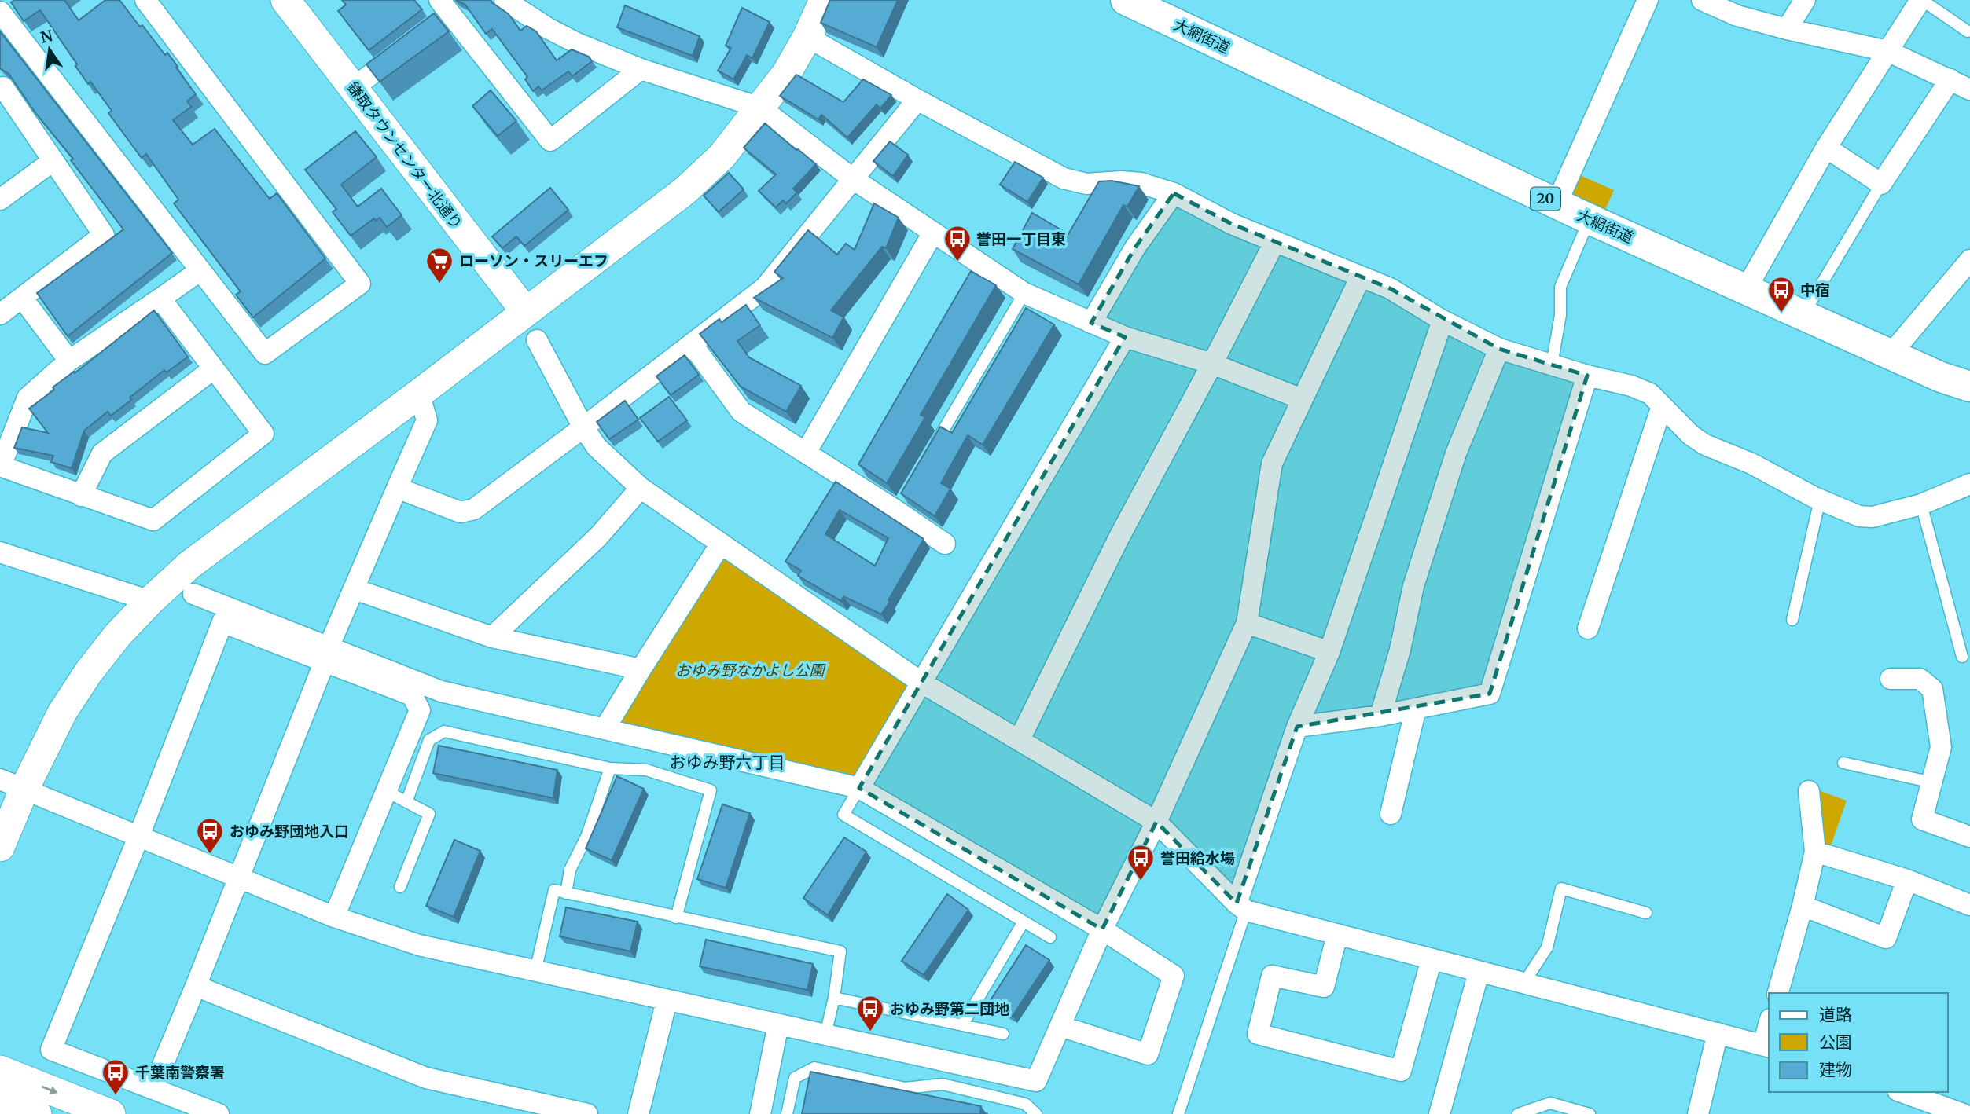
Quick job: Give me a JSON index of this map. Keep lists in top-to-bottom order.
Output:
{
  "streets": {
    "main road": ["大網街道", "20"],
    "street": ["鎌取タウンセンター北通り"]
  },
  "districts": ["おゆみ野六丁目"],
  "parks": ["おゆみ野なかよし公園"],
  "places": {
    "bus stop": [
      "誉田一丁目東",
      "中宿",
      "おゆみ野団地入口",
      "誉田給水場",
      "おゆみ野第二団地",
      "千葉南警察署"
    ],
    "supermarket": ["ローソン・スリーエフ"]
  },
  "legend": ["道路", "公園", "建物"],
  "north": "top"
}
